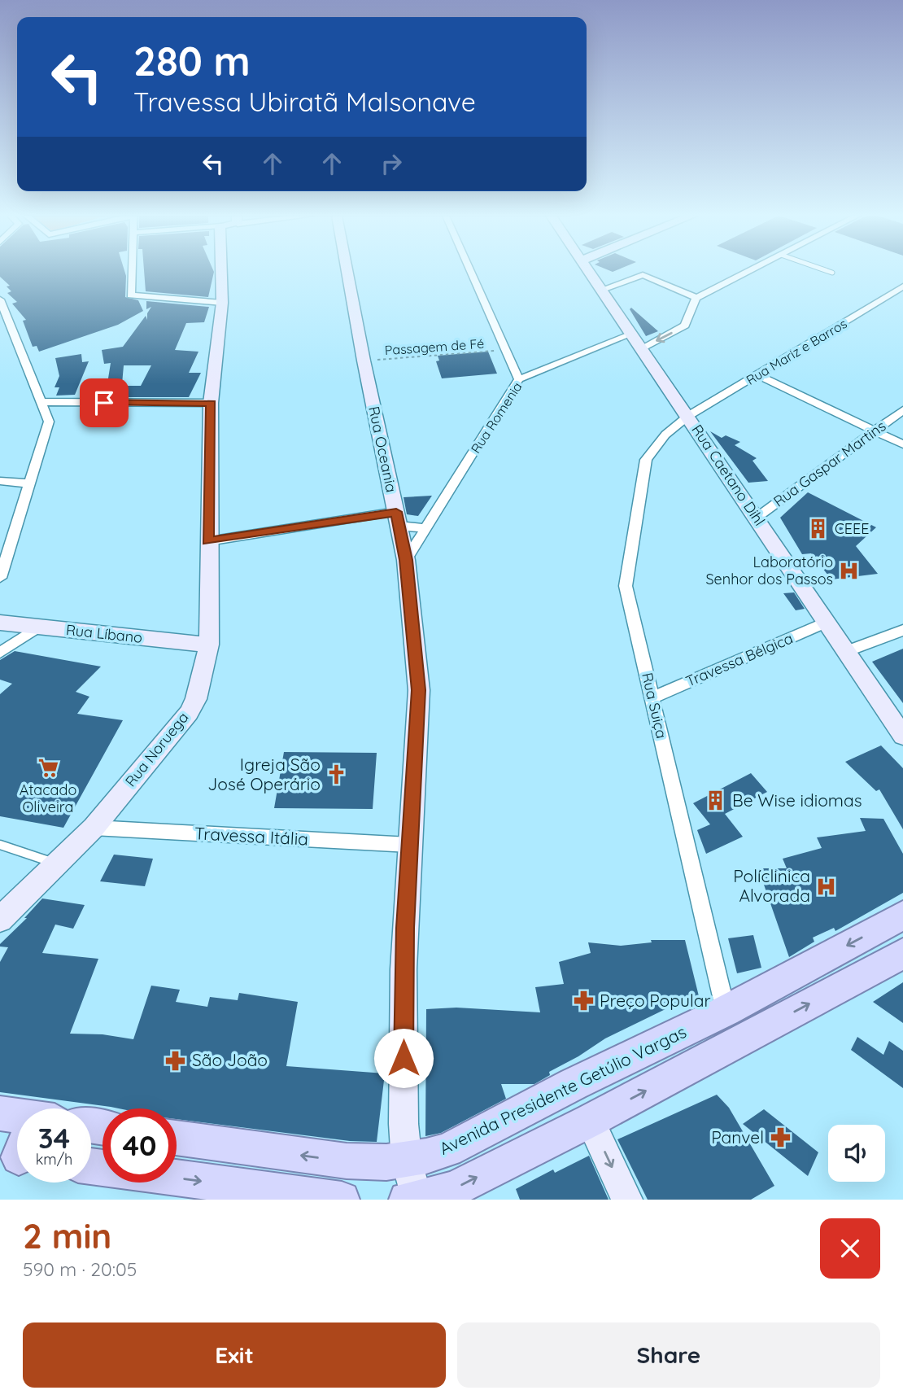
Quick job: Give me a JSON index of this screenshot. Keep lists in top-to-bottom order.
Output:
{
  "streets": {
    "main road": ["Avenida Presidente Getúlio Vargas"],
    "street": [
      "Rua Mariz e Barros",
      "Rua Romenia",
      "Rua Oceania",
      "Rua Gaspar Martins",
      "Rua Caetano Dihl",
      "Rua Líbano",
      "Travessa Bélgica",
      "Rua Suiça",
      "Rua Noruega",
      "Travessa Itália"
    ],
    "path": ["Passagem de Fé"]
  },
  "crossings": [
    ["Passagem de Fé", "Rua Oceania"],
    ["Rua Mariz e Barros", "Rua Caetano Dihl"],
    ["Rua Mariz e Barros", "Rua Suiça"],
    ["Rua Romenia", "Rua Oceania"],
    ["Rua Romenia", "Rua Caetano Dihl"],
    ["Rua Oceania", "Travessa Itália"],
    ["Rua Oceania", "Avenida Presidente Getúlio Vargas"],
    ["Rua Gaspar Martins", "Rua Caetano Dihl"],
    ["Rua Caetano Dihl", "Travessa Bélgica"],
    ["Rua Caetano Dihl", "Rua Suiça"],
    ["Rua Líbano", "Rua Noruega"],
    ["Travessa Bélgica", "Rua Suiça"],
    ["Rua Suiça", "Avenida Presidente Getúlio Vargas"],
    ["Rua Noruega", "Travessa Itália"]
  ],
  "places": {
    "building": ["CEEE", "Be Wise idiomas"],
    "hospital": ["Laboratório Senhor dos Passos", "Políclinica Alvorada"],
    "supermarket": ["Atacado Oliveira"],
    "church": ["Igreja São José Operário"],
    "pharmacy": ["Preço Popular", "São João", "Panvel"]
  },
  "page": {
    "turn": ["280 m", "Travessa Ubiratã Malsonave"],
    "speed": "34 km/h",
    "limit": "40",
    "heading": ["2 min", "590 m · 20:05"],
    "buttons": ["Exit", "Share"]
  }
}
